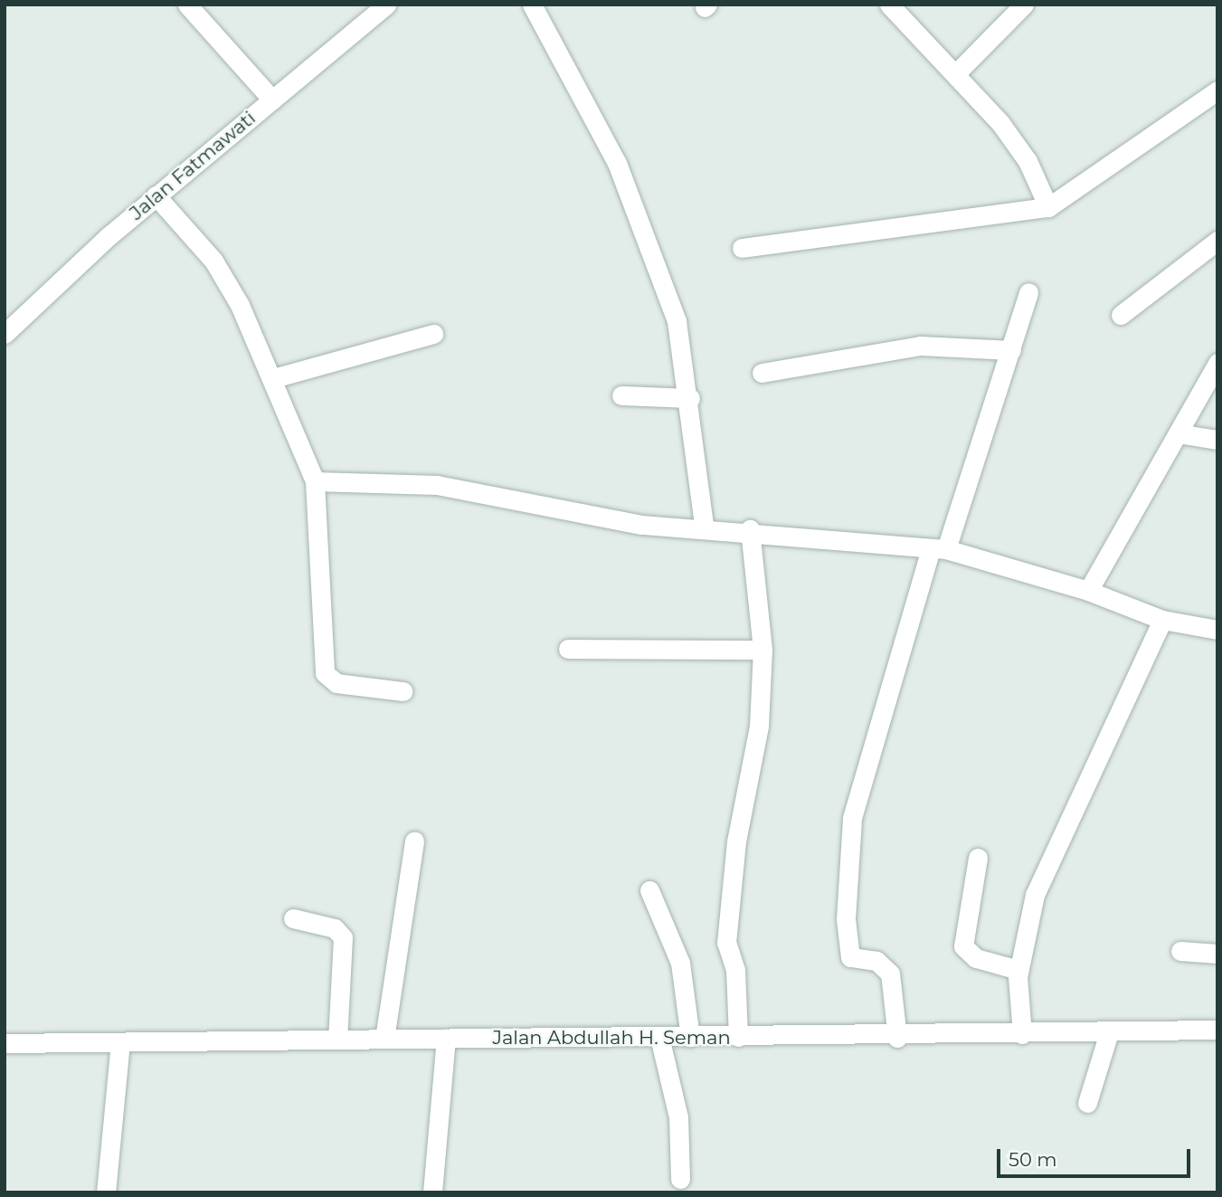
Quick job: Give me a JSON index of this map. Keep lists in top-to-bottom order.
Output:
{
  "streets": {
    "street": ["Jalan Fatmawati", "Jalan Abdullah H. Seman"]
  },
  "scale_bar": "50 m"
}
